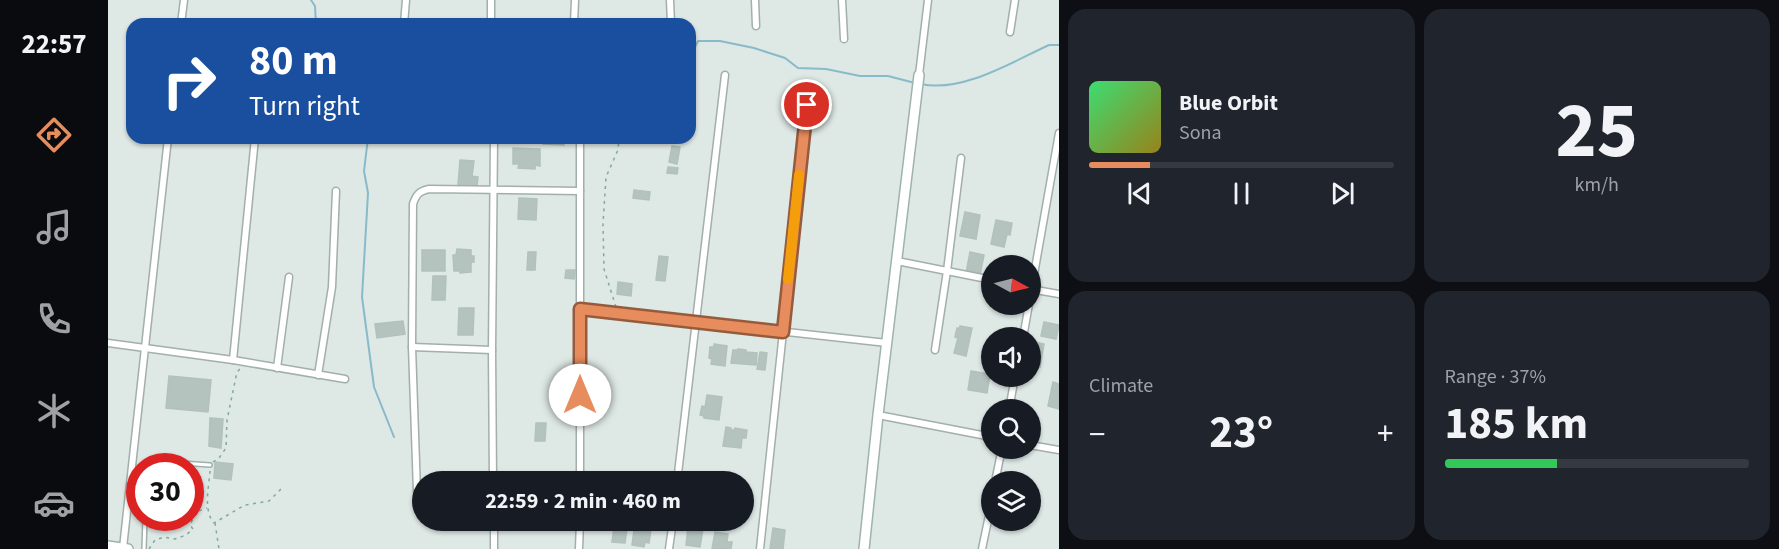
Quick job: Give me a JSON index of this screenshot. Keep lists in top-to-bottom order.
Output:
{
  "north": "right",
  "page": {
    "tabs": "22:57",
    "tile": [
      ["25", "km/h"],
      "Climate",
      ["Range · 37%", "185 km"]
    ],
    "turn": ["80 m", "Turn right"],
    "song": ["Blue Orbit", "Sona"],
    "heat": ["−", "23°", "+"],
    "limit": "30",
    "trip": "22:59 · 2 min · 460 m"
  }
}
